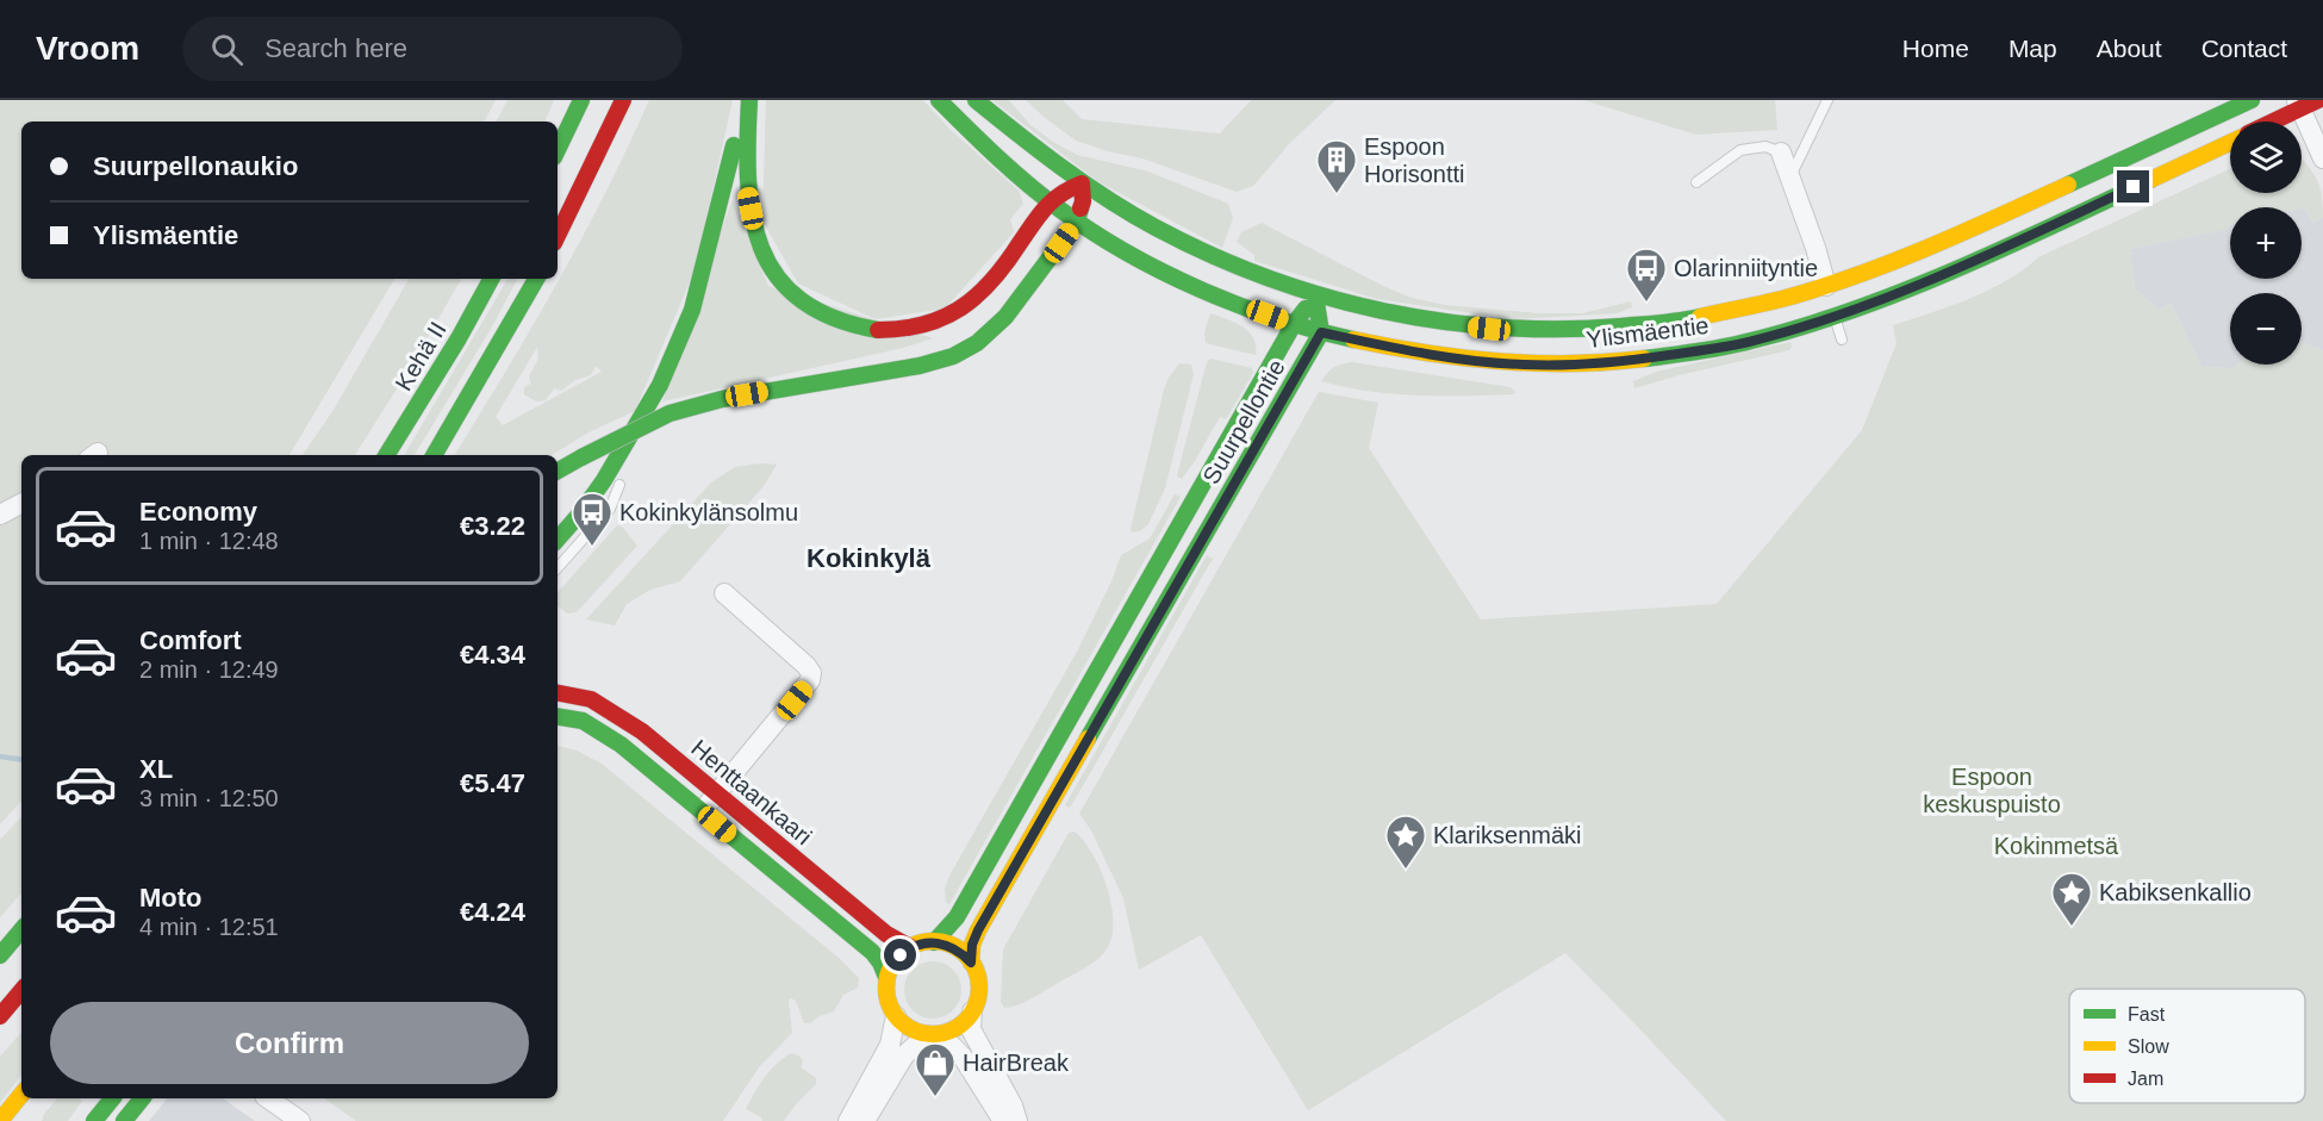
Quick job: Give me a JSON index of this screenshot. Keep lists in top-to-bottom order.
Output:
{
  "streets": {
    "main road": [
      "Ylismäentie",
      "Kehä II",
      "Suurpellontie",
      "Henttaankaari"
    ]
  },
  "crossings": [
    ["Ylismäentie", "Suurpellontie"],
    ["Suurpellontie", "Henttaankaari"]
  ],
  "districts": ["Kokinkylä"],
  "parks": ["Espoon keskuspuisto", "Kokinmetsä"],
  "places": {
    "building": ["Espoon Horisontti"],
    "bus stop": ["Olarinniityntie", "Kokinkylänsolmu"],
    "place": ["Klariksenmäki", "Kabiksenkallio"],
    "shop": ["HairBreak"]
  },
  "legend": ["Fast", "Slow", "Jam"],
  "page": {
    "header": "Vroom",
    "search": "Search here",
    "nav": [
      "Home",
      "Map",
      "About",
      "Contact"
    ],
    "map_buttons": ["+", "−"],
    "banner": ["Suurpellonaukio", "Ylismäentie"],
    "list": [
      {
        "name": "Economy",
        "note": "1 min · 12:48",
        "value": "€3.22"
      },
      {
        "name": "Comfort",
        "note": "2 min · 12:49",
        "value": "€4.34"
      },
      {
        "name": "XL",
        "note": "3 min · 12:50",
        "value": "€5.47"
      },
      {
        "name": "Moto",
        "note": "4 min · 12:51",
        "value": "€4.24"
      }
    ],
    "buttons": "Confirm"
  }
}
